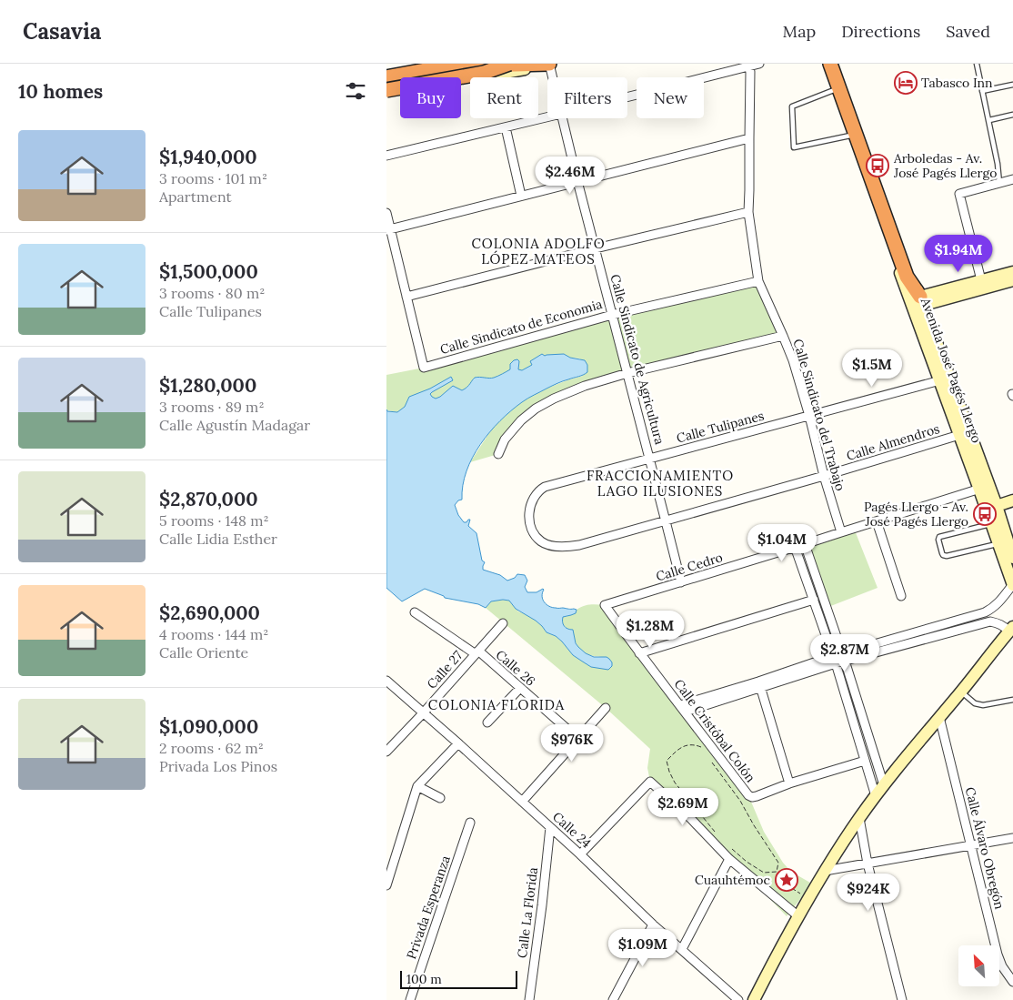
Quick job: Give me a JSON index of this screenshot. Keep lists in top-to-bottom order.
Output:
{
  "streets": {
    "main road": ["Avenida José Pagés Llergo"],
    "street": [
      "Calle Sindicato de Economia",
      "Calle Sindicato de Agricultura",
      "Calle Sindicato del Trabajo",
      "Calle Tulipanes",
      "Calle Almendros",
      "Calle Cedro",
      "Calle 26",
      "Calle 27",
      "Calle Cristóbal Colón",
      "Calle 24",
      "Calle Álvaro Obregón",
      "Privada Esperanza",
      "Calle La Florida"
    ]
  },
  "crossings": [
    ["Calle Sindicato de Economia", "Calle Sindicato de Agricultura"],
    ["Calle Sindicato de Economia", "Calle Sindicato del Trabajo"],
    ["Calle Sindicato de Agricultura", "Calle Tulipanes"],
    ["Calle Sindicato de Agricultura", "Calle Almendros"],
    ["Calle Sindicato de Agricultura", "Calle Cedro"],
    ["Avenida José Pagés Llergo", "Calle Tulipanes"],
    ["Avenida José Pagés Llergo", "Calle Almendros"],
    ["Avenida José Pagés Llergo", "Calle Cedro"],
    ["Calle Sindicato del Trabajo", "Calle Tulipanes"],
    ["Calle Sindicato del Trabajo", "Calle Almendros"],
    ["Calle Sindicato del Trabajo", "Calle Cedro"],
    ["Calle Tulipanes", "Calle Almendros"],
    ["Calle Cedro", "Calle Cristóbal Colón"],
    ["Calle 26", "Calle 27"],
    ["Calle 27", "Calle 24"],
    ["Calle 24", "Calle La Florida"]
  ],
  "districts": ["COLONIA ADOLFO LÓPEZ MATEOS", "FRACCIONAMIENTO LAGO ILUSIONES", "COLONIA FLORIDA"],
  "places": {
    "hotel": ["Tabasco Inn"],
    "bus stop": ["Arboledas - Av. José Pagés Llergo", "Pagés Llergo - Av. José Pagés Llergo"],
    "place": ["Cuauhtémoc"]
  },
  "scale_bar": "100 m",
  "north": "top left",
  "page": {
    "header": "Casavia",
    "nav": ["Map", "Directions", "Saved"],
    "heading": "10 homes",
    "chip": [
      "Buy",
      "Rent",
      "Filters",
      "New"
    ],
    "list": [
      {
        "name": "$1,940,000",
        "note": "3 rooms · 101 m² · Apartment"
      },
      {
        "name": "$1,500,000",
        "note": "3 rooms · 80 m² · Calle Tulipanes"
      },
      {
        "name": "$1,280,000",
        "note": "3 rooms · 89 m² · Calle Agustín Madagar"
      },
      {
        "name": "$2,870,000",
        "note": "5 rooms · 148 m² · Calle Lidia Esther"
      },
      {
        "name": "$2,690,000",
        "note": "4 rooms · 144 m² · Calle Oriente"
      },
      {
        "name": "$1,090,000",
        "note": "2 rooms · 62 m² · Privada Los Pinos"
      }
    ],
    "price": [
      "$2.46M",
      "$1.94M",
      "$1.5M",
      "$1.04M",
      "$1.28M",
      "$2.87M",
      "$976K",
      "$2.69M",
      "$924K",
      "$1.09M"
    ],
    "scale": "100 m"
  }
}
